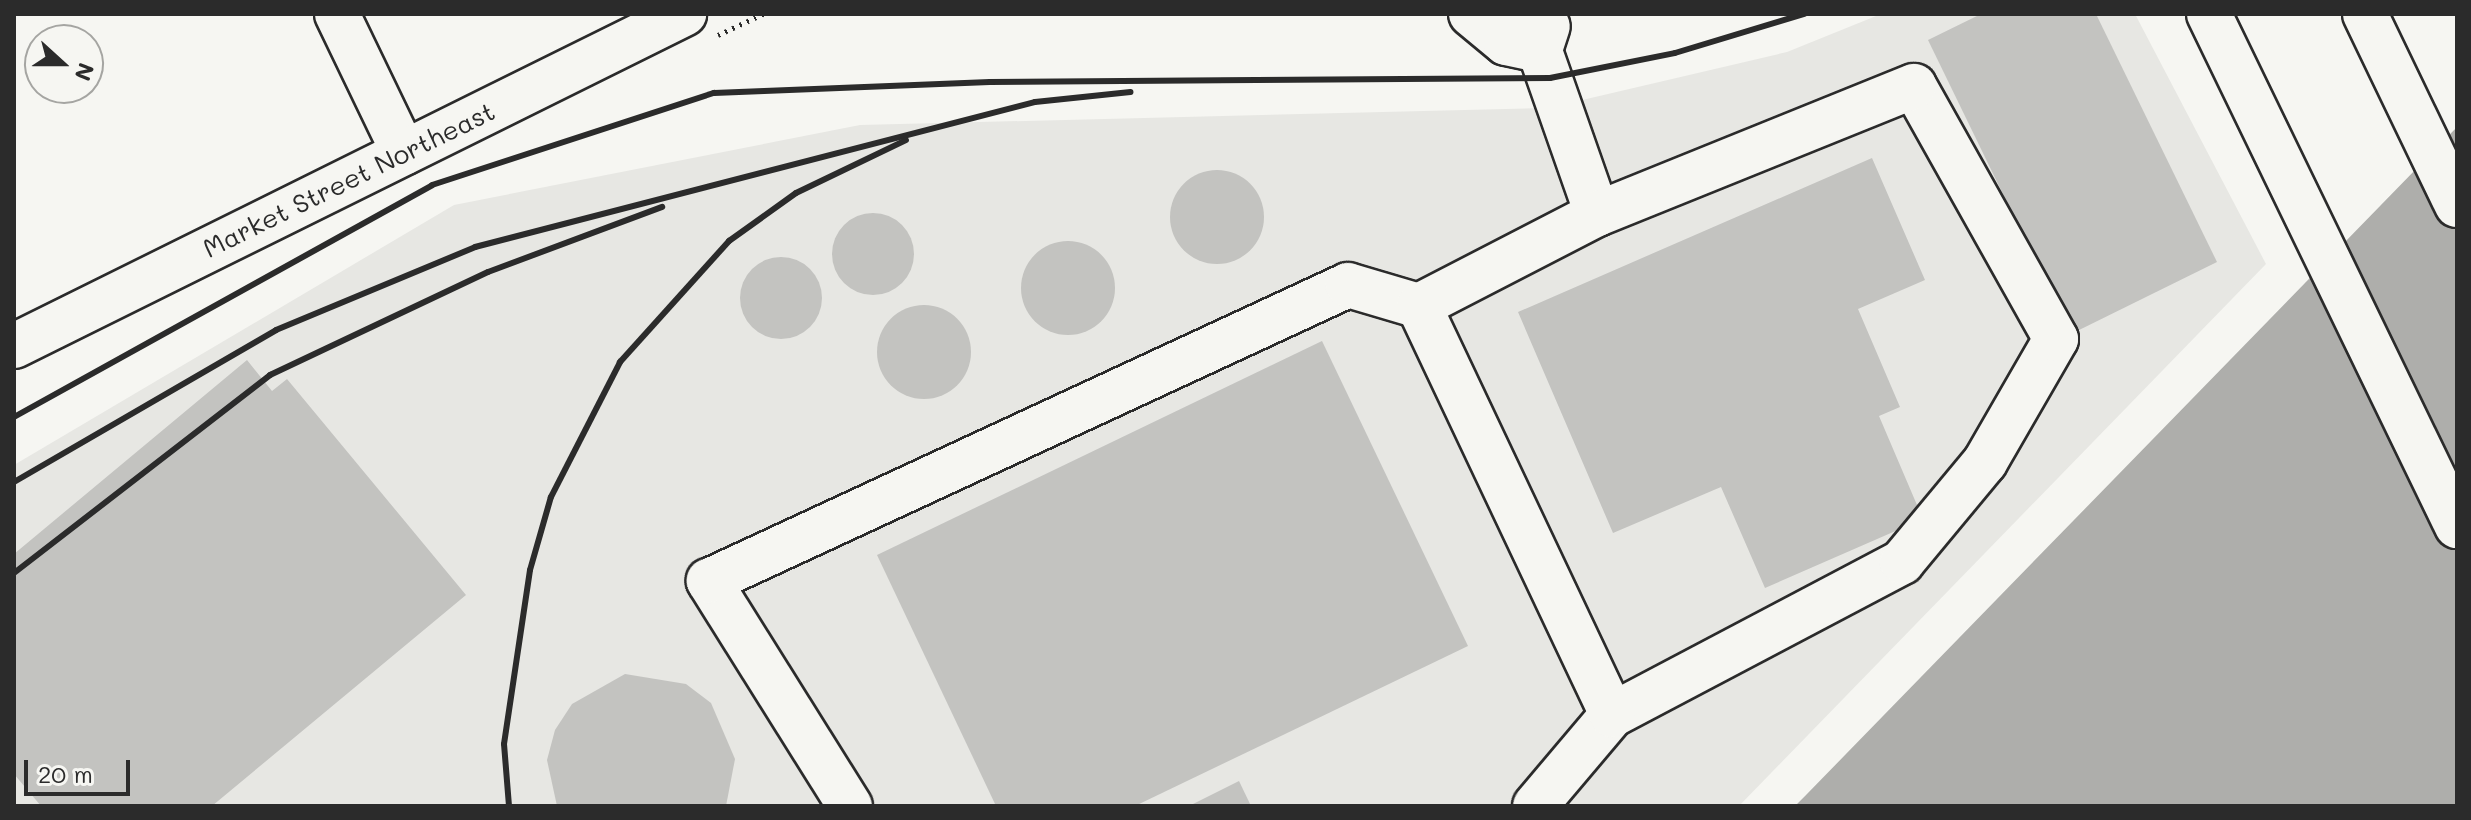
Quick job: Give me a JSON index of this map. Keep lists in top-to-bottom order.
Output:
{
  "streets": {
    "main road": ["Market Street Northeast"]
  },
  "scale_bar": "20 m",
  "north": "right"
}
